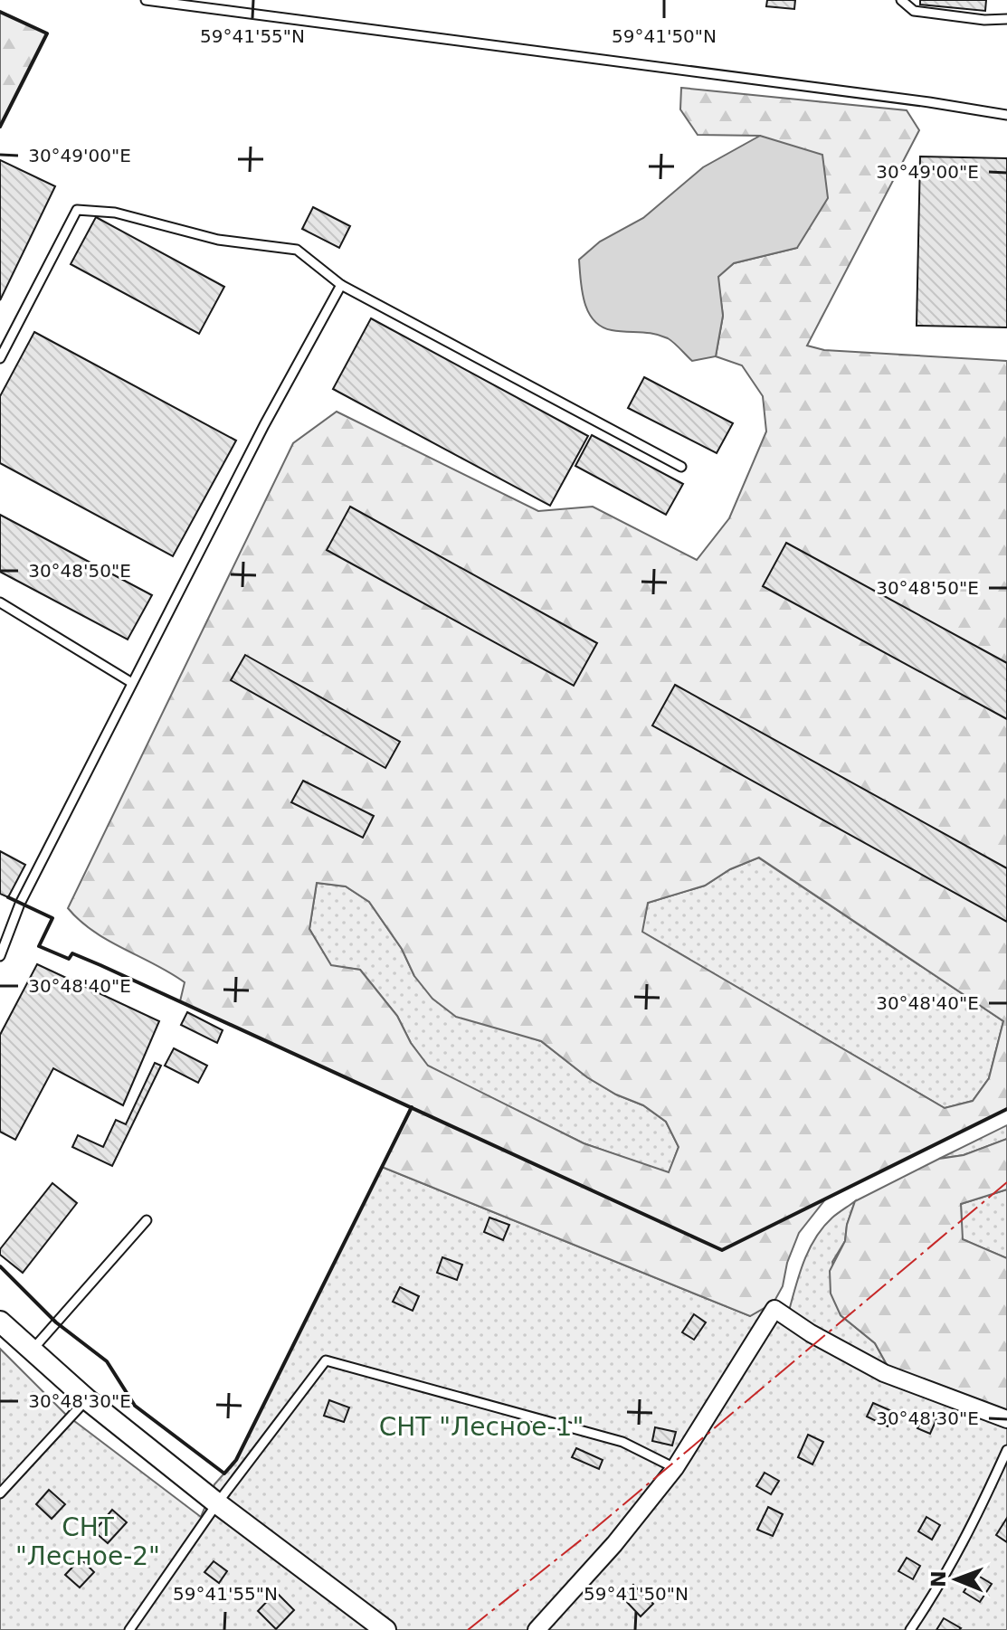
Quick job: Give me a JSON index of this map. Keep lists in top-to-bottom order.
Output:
{
  "parks": ["СНТ \"Лесное-1\"", "СНТ \"Лесное-2\""],
  "north": "left",
  "coordinates": [
    "59°41'55\"N",
    "59°41'50\"N",
    "30°49'00\"E",
    "30°48'50\"E",
    "30°48'40\"E",
    "30°48'30\"E"
  ]
}
